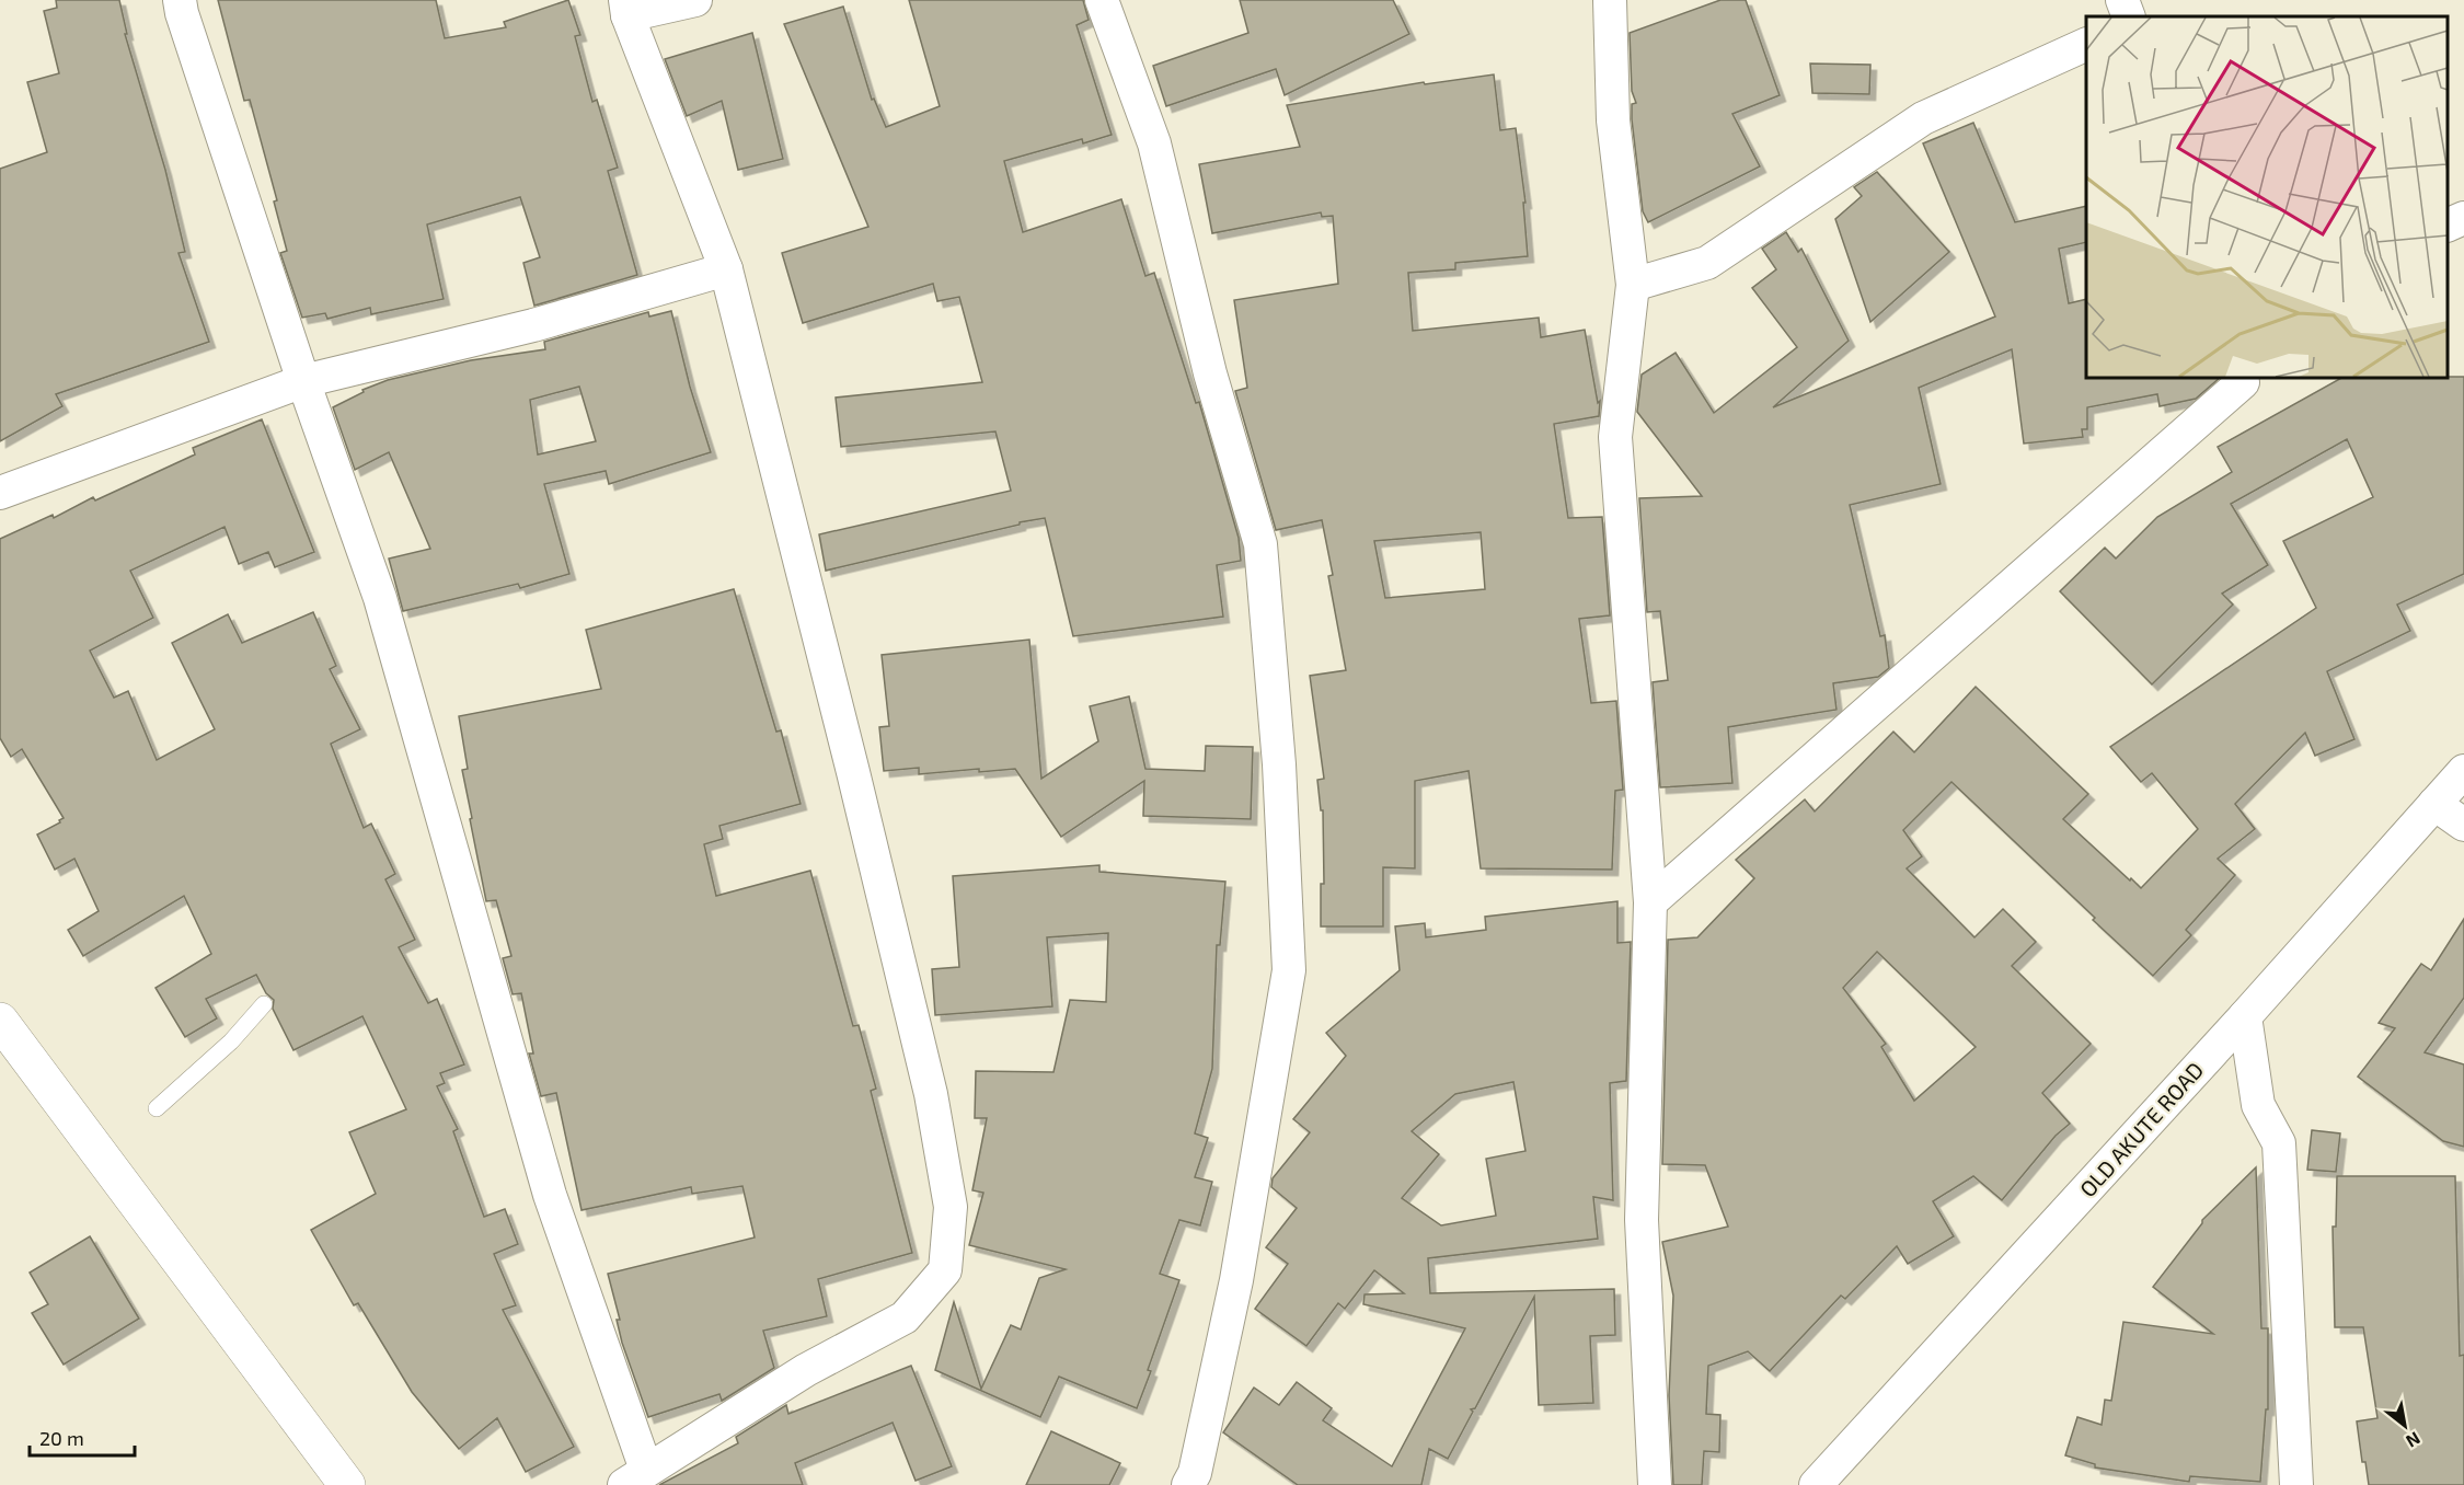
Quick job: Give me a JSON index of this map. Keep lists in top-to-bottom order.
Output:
{
  "streets": {
    "street": ["OLD AKUTE ROAD"]
  },
  "scale_bar": "20 m",
  "north": "bottom right"
}
